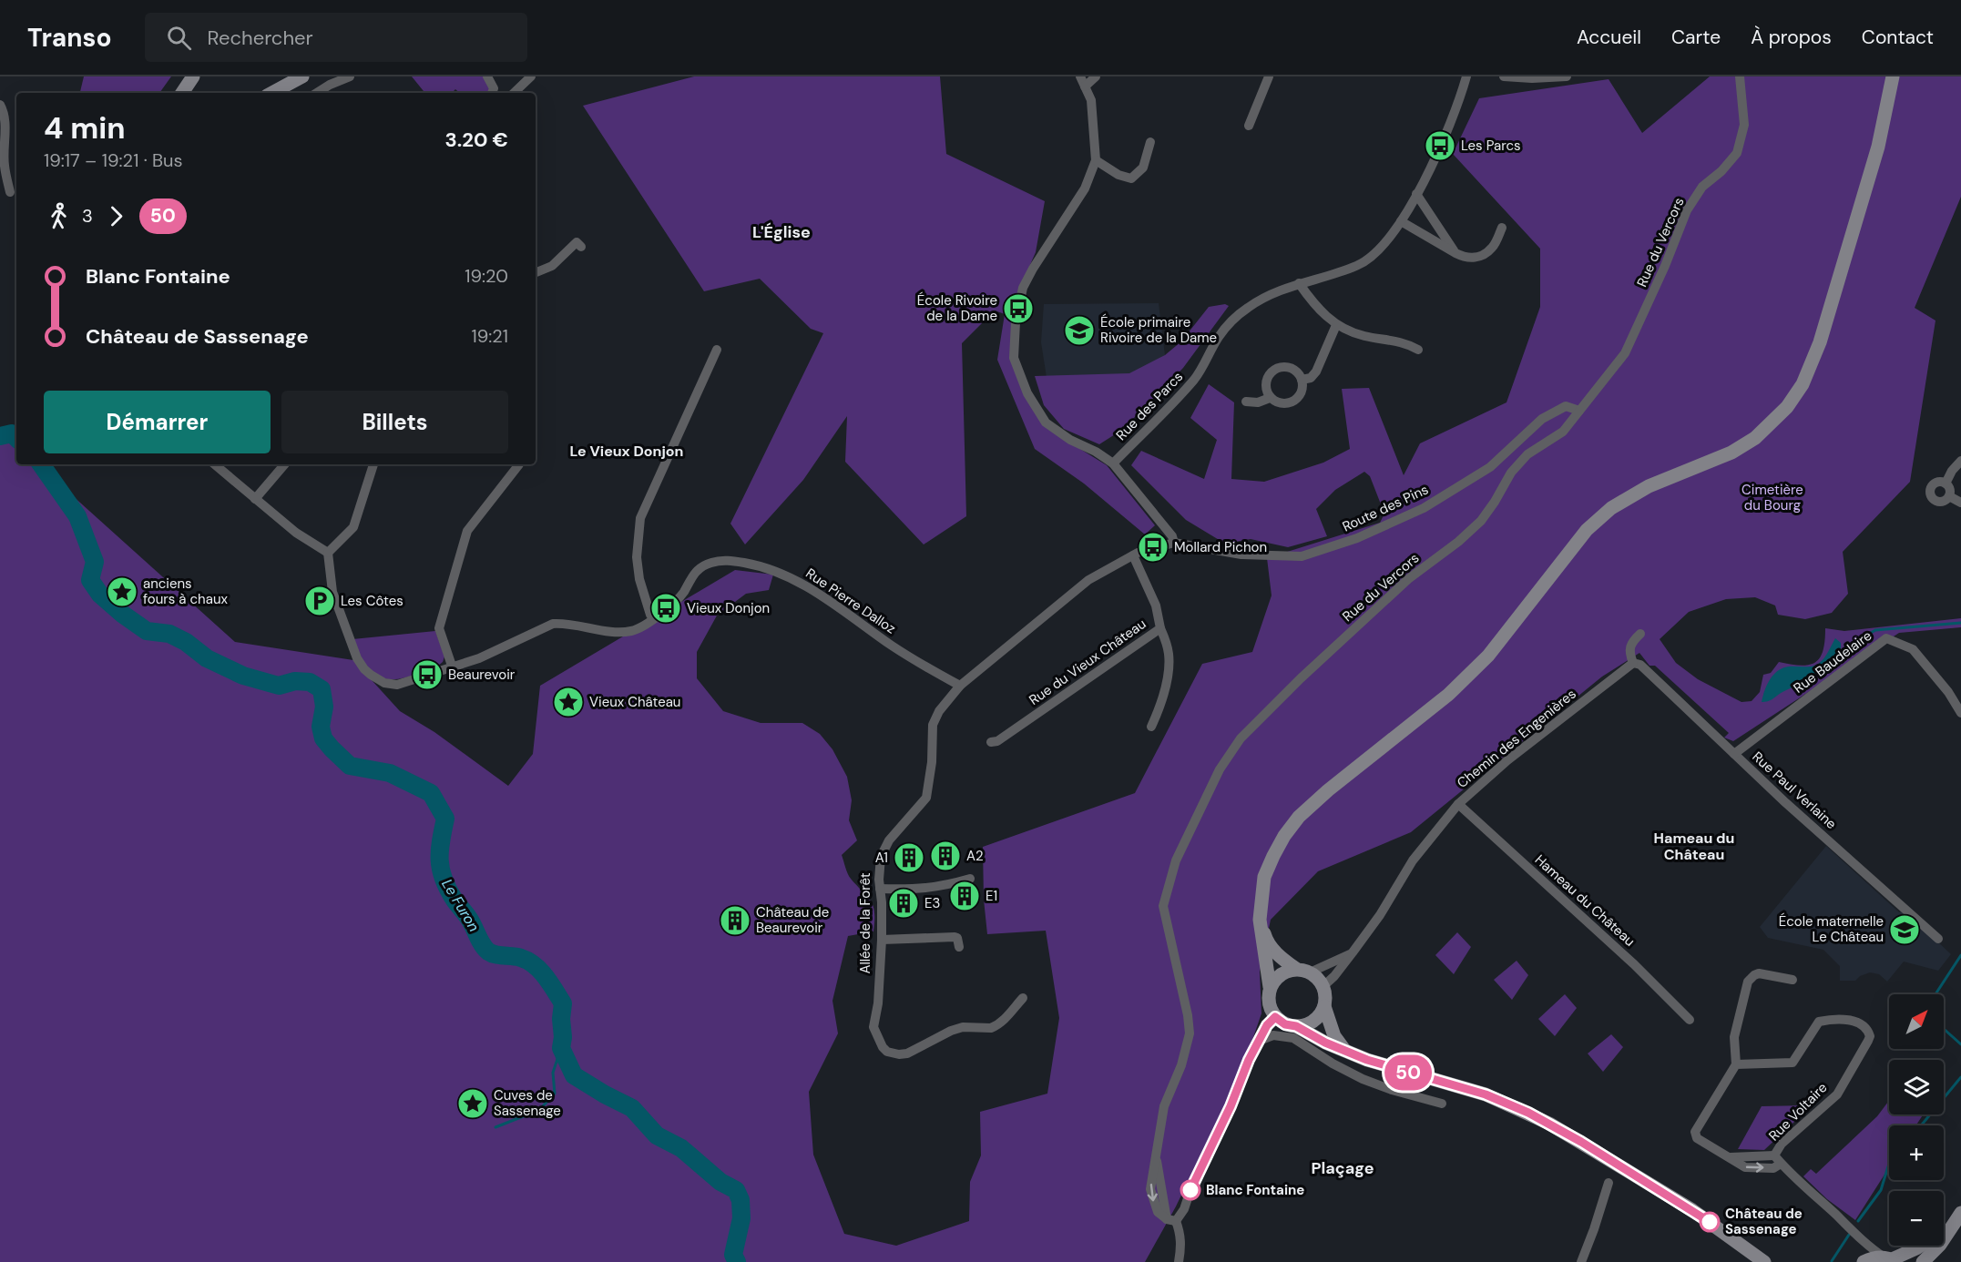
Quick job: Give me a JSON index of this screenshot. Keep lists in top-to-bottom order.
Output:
{
  "streets": {
    "street": [
      "Rue du Vercors",
      "Rue des Parcs",
      "Route des Pins",
      "Rue Pierre Dalloz",
      "Rue du Vieux Château",
      "Rue Baudelaire",
      "Chemin des Engenières",
      "Rue Paul Verlaine",
      "Hameau du Château",
      "Allée de la Forêt",
      "Rue Voltaire"
    ]
  },
  "crossings": [
    ["Rue du Vercors", "Route des Pins"],
    ["Rue Pierre Dalloz", "Allée de la Forêt"],
    ["Rue Baudelaire", "Rue Paul Verlaine"],
    ["Chemin des Engenières", "Rue Paul Verlaine"],
    ["Chemin des Engenières", "Hameau du Château"]
  ],
  "districts": [
    "L'Église",
    "Le Vieux Donjon",
    "Hameau du Château",
    "Plaçage"
  ],
  "water": ["Le Furon"],
  "parks": ["Cimetière du Bourg"],
  "places": {
    "bus stop": [
      "Les Parcs",
      "École Rivoire de la Dame",
      "Mollard Pichon",
      "Vieux Donjon",
      "Beaurevoir"
    ],
    "school or university": ["École primaire Rivoire de la Dame", "École maternelle Le Château"],
    "place": ["anciens fours à chaux", "Vieux Château", "Cuves de Sassenage"],
    "parking": ["Les Côtes"],
    "building": [
      "A2",
      "A1",
      "E1",
      "E3",
      "Château de Beaurevoir"
    ],
    "other": ["Blanc Fontaine", "Château de Sassenage"]
  },
  "lines": ["bus line 50"],
  "north": "top right",
  "page": {
    "header": "Transo",
    "search": "Rechercher",
    "nav": [
      "Accueil",
      "Carte",
      "À propos",
      "Contact"
    ],
    "on_map": "50",
    "heading": ["4 min", "19:17 – 19:21 · Bus", "3.20 €"],
    "legs": ["3", "50"],
    "list": [
      {
        "name": "Blanc Fontaine",
        "value": "19:20"
      },
      {
        "name": "Château de Sassenage",
        "value": "19:21"
      }
    ],
    "buttons": ["Démarrer", "Billets"],
    "map_buttons": ["+", "−"]
  }
}
